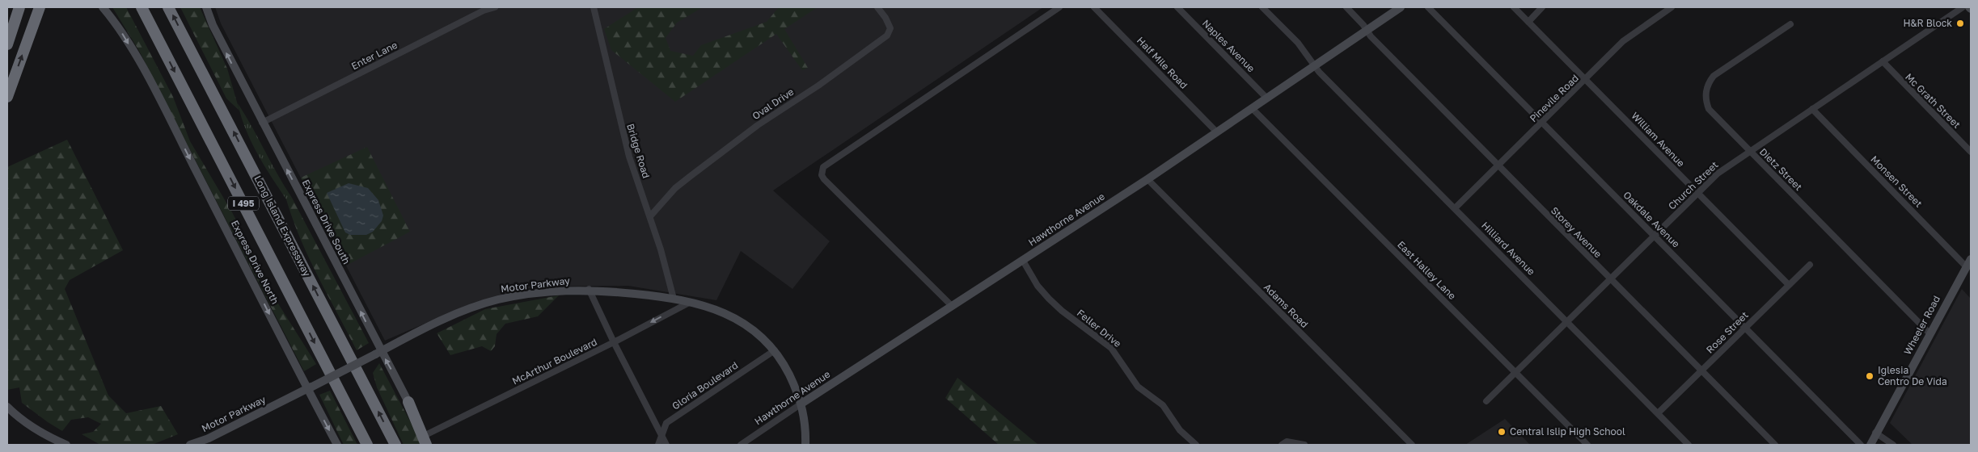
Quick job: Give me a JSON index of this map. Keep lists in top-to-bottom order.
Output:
{
  "streets": {
    "highway": ["I 495", "Long Island Expressway"],
    "main road": [
      "Hawthorne Avenue",
      "Express Drive South",
      "Express Drive North",
      "Motor Parkway",
      "Wheeler Road"
    ],
    "street": [
      "Naples Avenue",
      "Enter Lane",
      "Half Mile Road",
      "Pinevile Road",
      "Mc Grath Street",
      "Oval Drive",
      "William Avenue",
      "Bridge Road",
      "Dietz Street",
      "Monsen Street",
      "Church Street",
      "Oakdale Avenue",
      "Storey Avenue",
      "Hilliard Avenue",
      "East Halley Lane",
      "Adams Road",
      "Feller Drive",
      "Rose Street",
      "McArthur Boulevard",
      "Gloria Boulevard"
    ]
  },
  "crossings": [
    ["Naples Avenue", "Hawthorne Avenue"],
    ["Enter Lane", "Express Drive South"],
    ["Half Mile Road", "Hawthorne Avenue"],
    ["Pinevile Road", "William Avenue"],
    ["Pinevile Road", "Oakdale Avenue"],
    ["Pinevile Road", "Storey Avenue"],
    ["Pinevile Road", "Hilliard Avenue"],
    ["Mc Grath Street", "Church Street"],
    ["Oval Drive", "Bridge Road"],
    ["William Avenue", "Church Street"],
    ["William Avenue", "Rose Street"],
    ["Bridge Road", "Motor Parkway"],
    ["Dietz Street", "Church Street"],
    ["Dietz Street", "Wheeler Road"],
    ["Monsen Street", "Church Street"],
    ["Monsen Street", "Wheeler Road"],
    ["Church Street", "Oakdale Avenue"],
    ["Church Street", "Storey Avenue"],
    ["Church Street", "Hilliard Avenue"],
    ["Church Street", "East Halley Lane"],
    ["Hawthorne Avenue", "Storey Avenue"],
    ["Hawthorne Avenue", "Hilliard Avenue"],
    ["Hawthorne Avenue", "East Halley Lane"],
    ["Hawthorne Avenue", "Motor Parkway"],
    ["Hawthorne Avenue", "Adams Road"],
    ["Hawthorne Avenue", "Feller Drive"],
    ["Oakdale Avenue", "Rose Street"],
    ["Express Drive South", "Motor Parkway"],
    ["Storey Avenue", "Rose Street"],
    ["Hilliard Avenue", "Rose Street"],
    ["Express Drive North", "Motor Parkway"],
    ["Motor Parkway", "McArthur Boulevard"],
    ["Motor Parkway", "Gloria Boulevard"]
  ],
  "one_way": ["Express Drive South", "Express Drive North"],
  "places": ["H&R Block", "Iglesia Centro De Vida", "Central Islip High School"]
}
